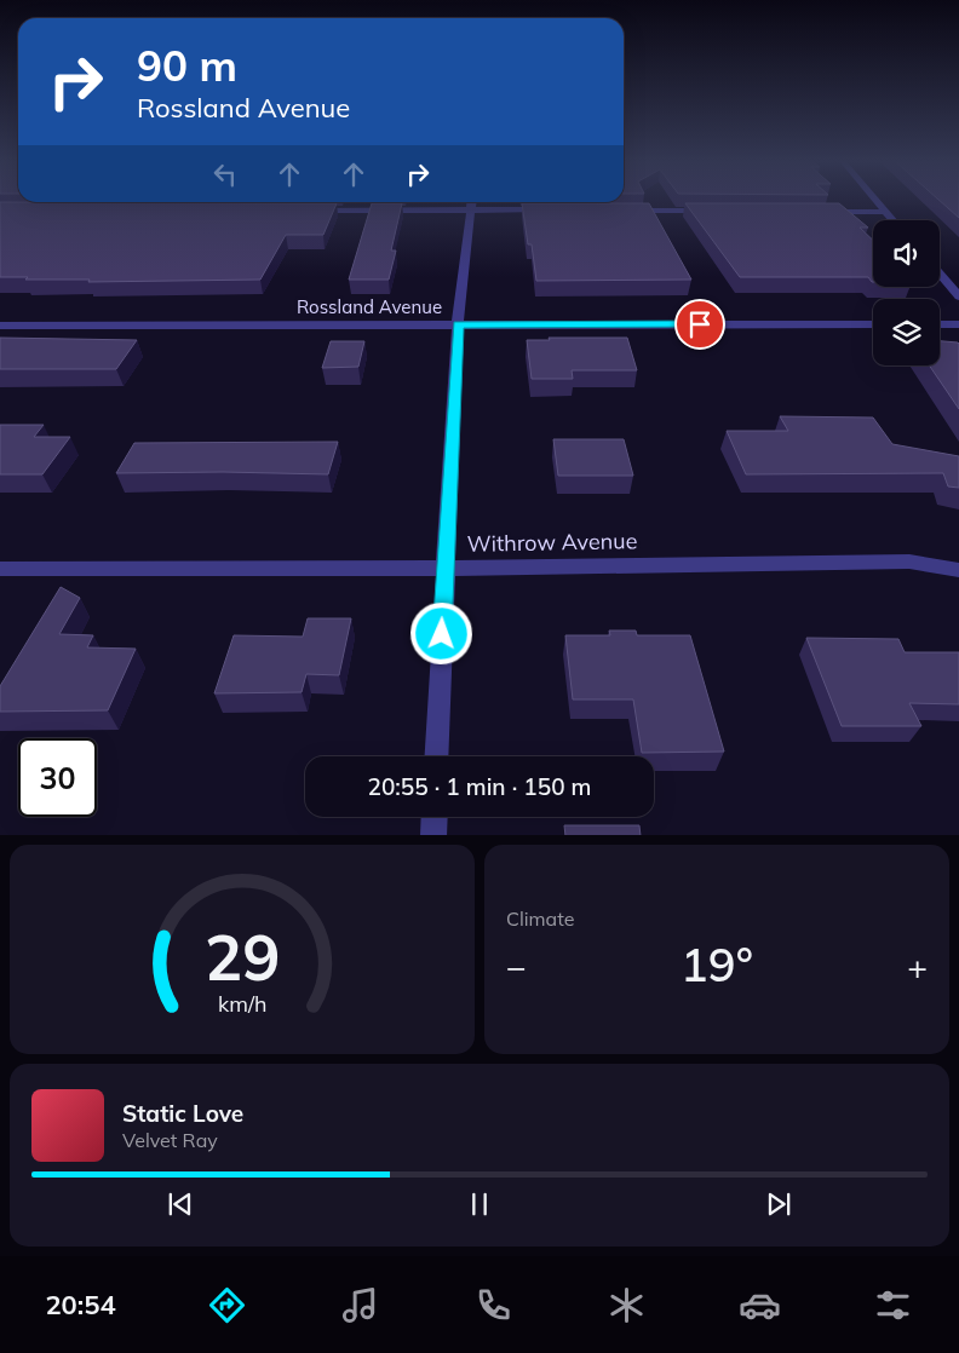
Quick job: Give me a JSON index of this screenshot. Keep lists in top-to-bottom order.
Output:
{
  "streets": {
    "street": ["Rossland Avenue", "Withrow Avenue"]
  },
  "page": {
    "turn": ["90 m", "Rossland Avenue"],
    "limit": "30",
    "trip": "20:55 · 1 min · 150 m",
    "tile": "Climate",
    "heat": ["−", "19°", "+"],
    "song": ["Static Love", "Velvet Ray"],
    "tabs": "20:54",
    "gauge": ["29", "km/h"]
  }
}
